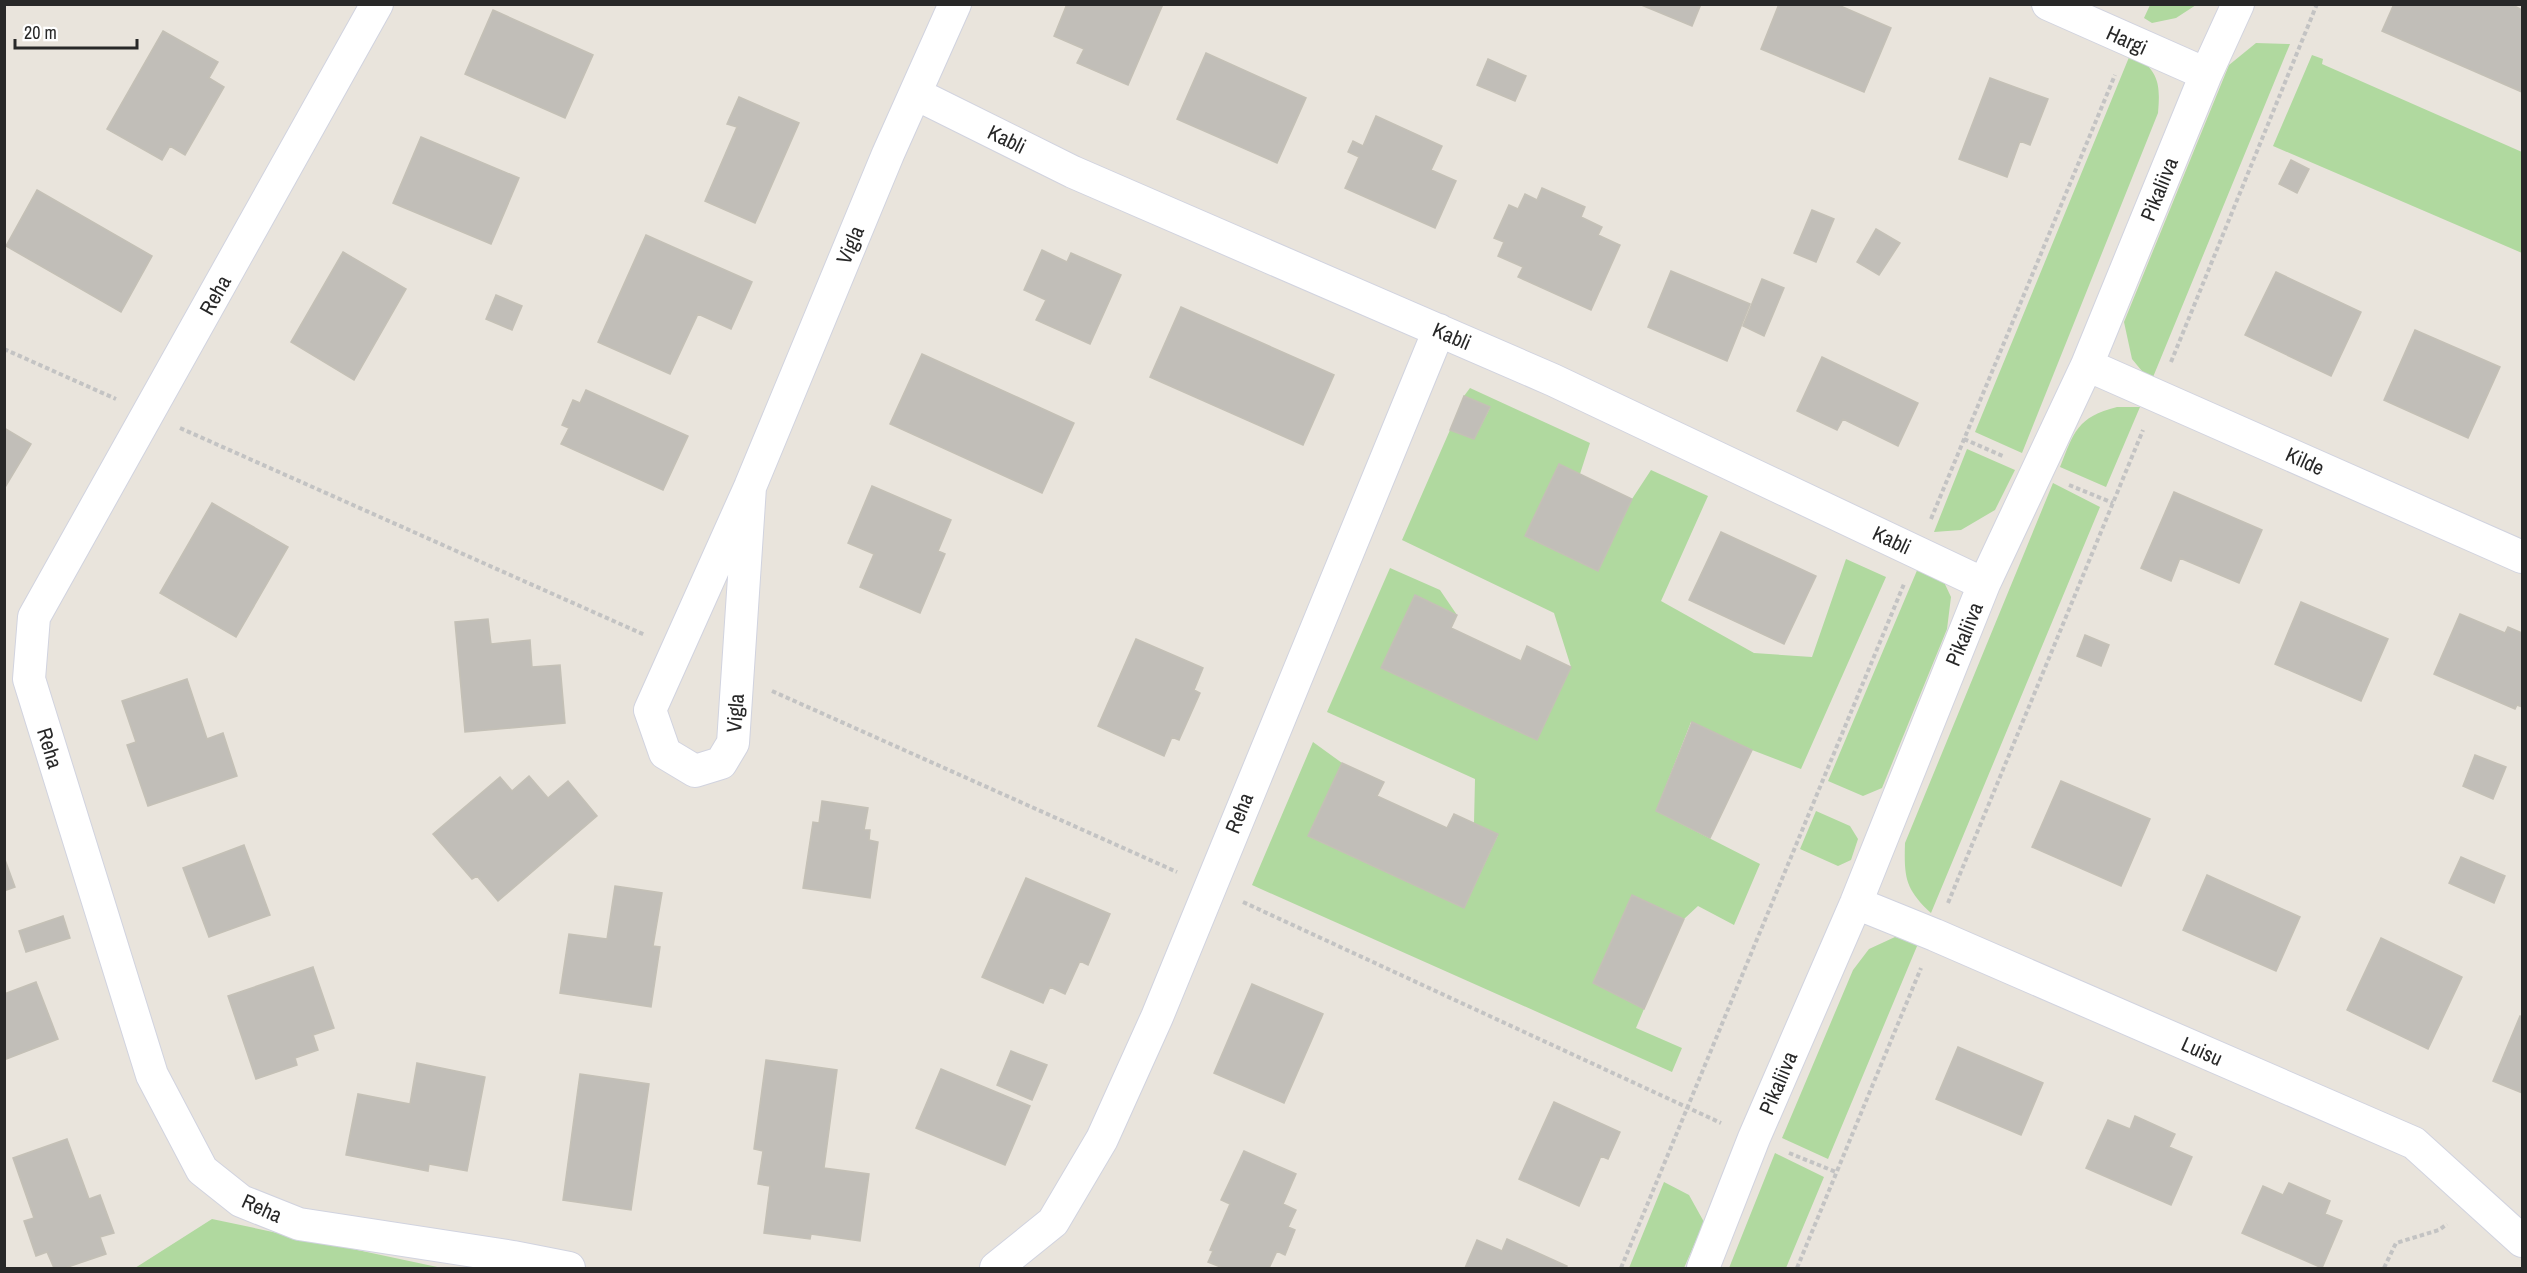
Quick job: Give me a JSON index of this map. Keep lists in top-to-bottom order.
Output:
{
  "streets": {
    "street": [
      "Hargi",
      "Kabli",
      "Pikaliiva",
      "Vigla",
      "Reha",
      "Kilde",
      "Luisu"
    ]
  },
  "crossings": [
    ["Hargi", "Pikaliiva"],
    ["Kabli", "Pikaliiva"],
    ["Kabli", "Vigla"],
    ["Kabli", "Reha"],
    ["Pikaliiva", "Kilde"],
    ["Pikaliiva", "Luisu"]
  ],
  "scale_bar": "20 m"
}
